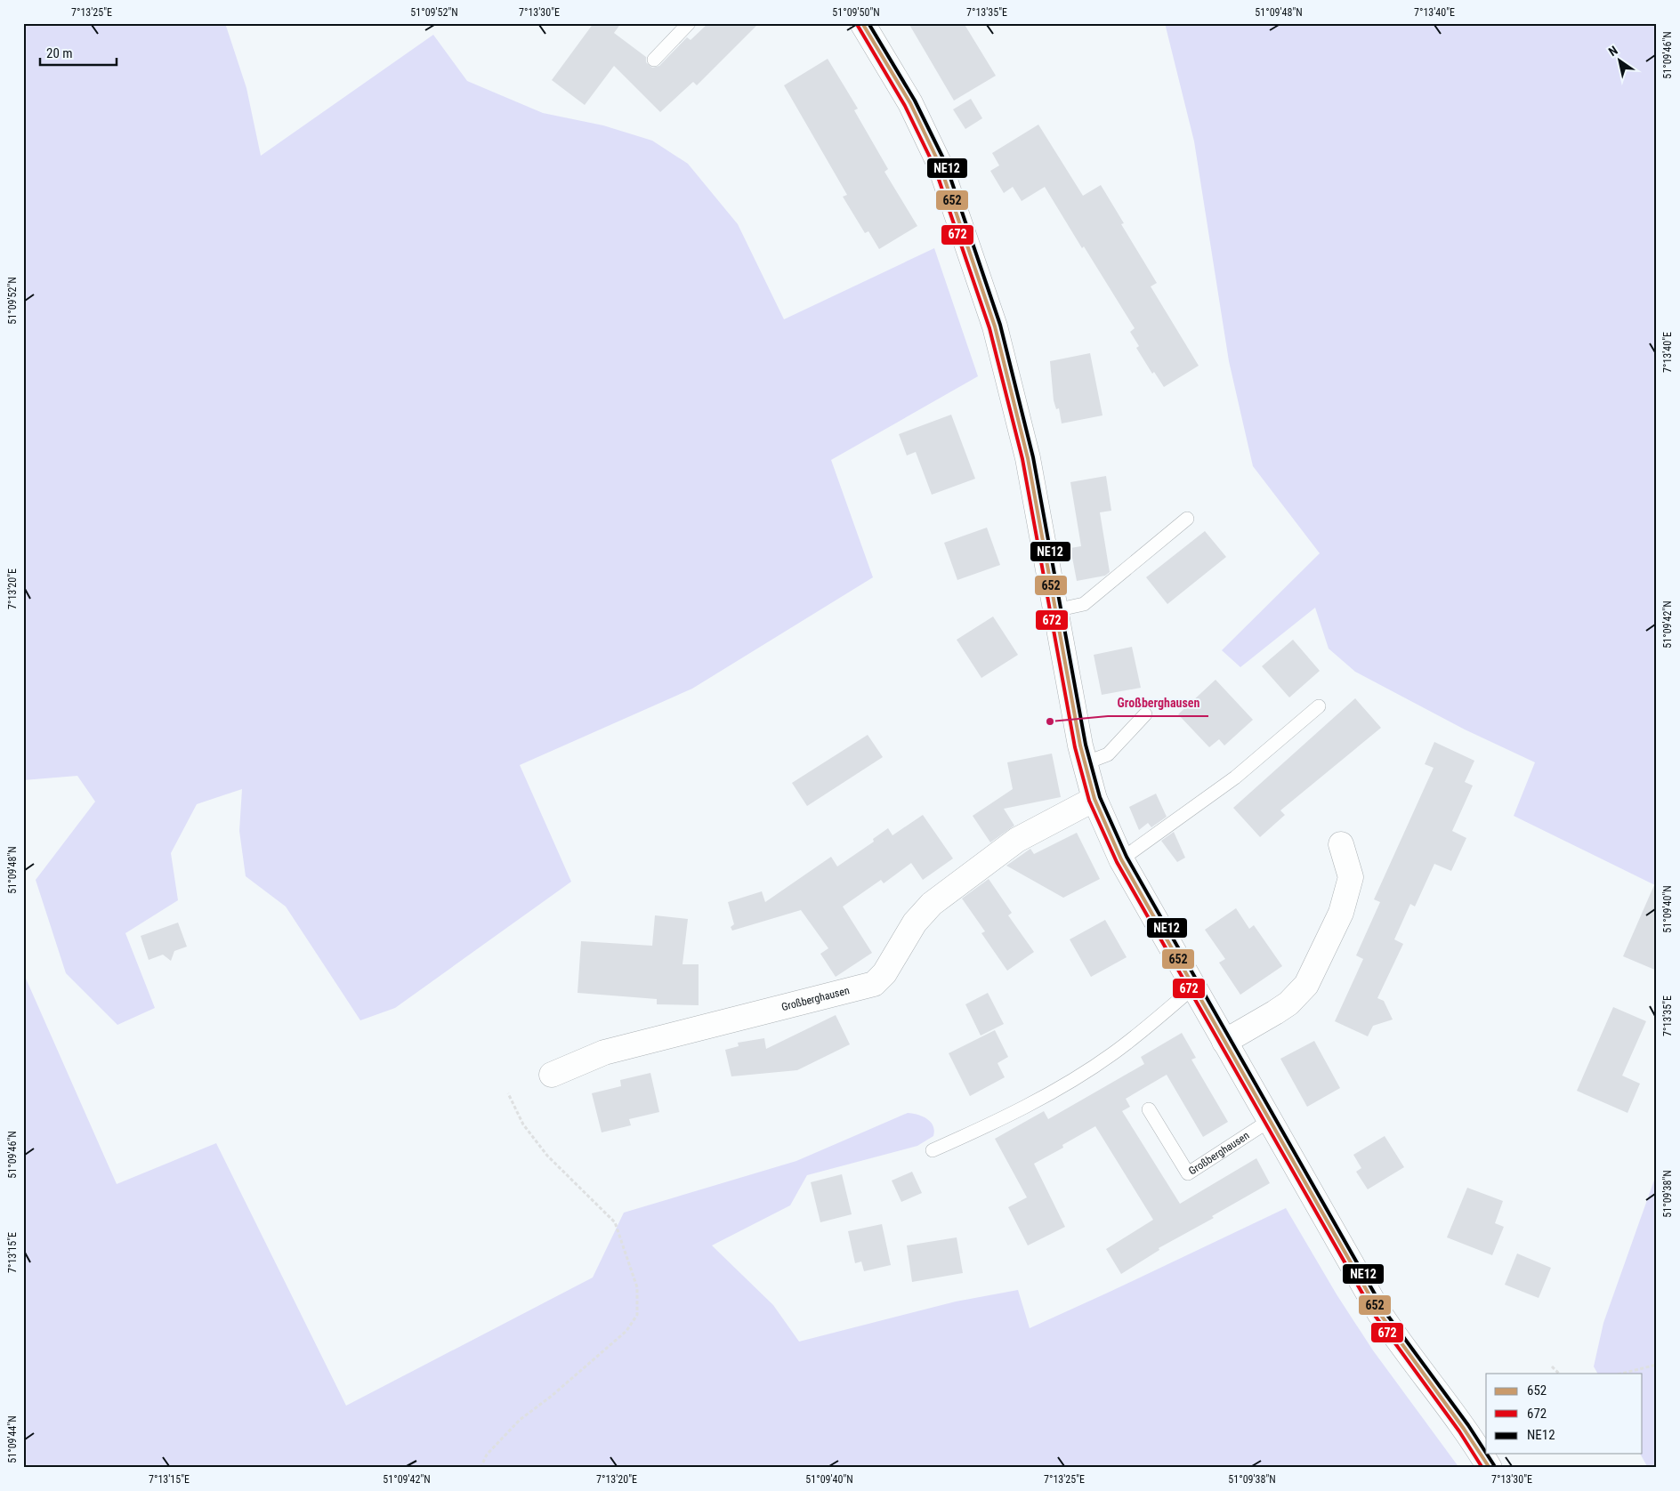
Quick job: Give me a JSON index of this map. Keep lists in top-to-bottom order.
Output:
{
  "streets": {
    "main road": ["Großberghausen"]
  },
  "places": ["Großberghausen"],
  "lines": ["transit line 652", "transit line NE12", "transit line 672"],
  "legend": ["652", "672", "NE12"],
  "scale_bar": "20 m",
  "north": "top left",
  "coordinates": [
    "7°13'25\"E",
    "51°09'52\"N",
    "7°13'30\"E",
    "51°09'50\"N",
    "7°13'35\"E",
    "51°09'48\"N",
    "7°13'40\"E",
    "51°09'46\"N",
    "7°13'20\"E",
    "51°09'42\"N",
    "51°09'40\"N",
    "51°09'38\"N",
    "7°13'15\"E",
    "51°09'44\"N"
  ]
}
